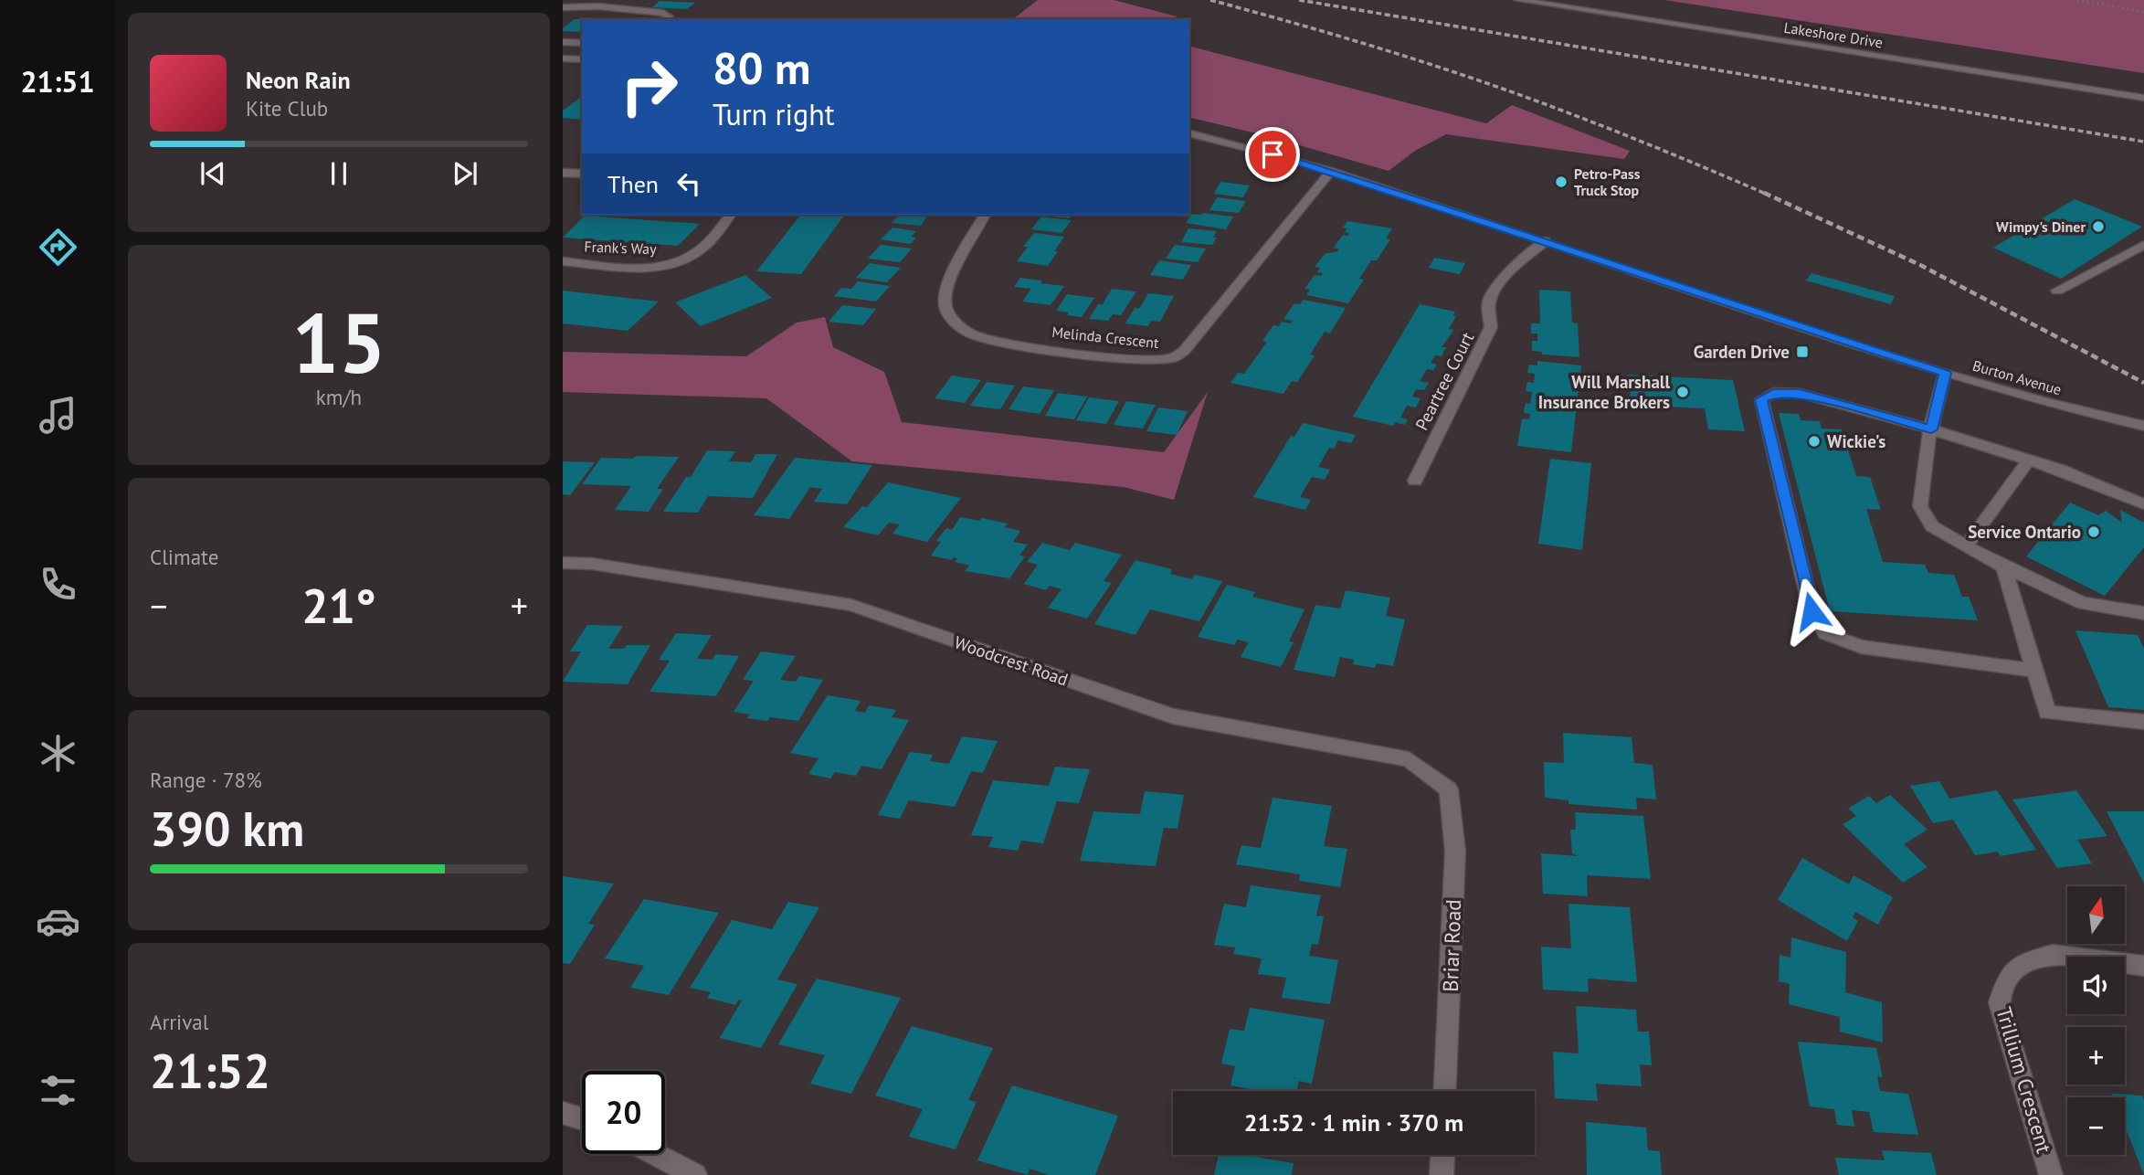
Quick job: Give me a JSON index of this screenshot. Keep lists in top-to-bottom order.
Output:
{
  "streets": {
    "street": [
      "Lakeshore Drive",
      "Frank's Way",
      "Melinda Crescent",
      "Burton Avenue",
      "Peartree Court",
      "Woodcrest Road",
      "Briar Road",
      "Trillium Crescent"
    ]
  },
  "crossings": [
    ["Melinda Crescent", "Burton Avenue"],
    ["Burton Avenue", "Peartree Court"],
    ["Woodcrest Road", "Briar Road"]
  ],
  "places": {
    "other": [
      "Petro-Pass Truck Stop",
      "Wimpy's Diner",
      "Will Marshall Insurance Brokers",
      "Wickie's",
      "Service Ontario"
    ],
    "transit": ["Garden Drive"]
  },
  "north": "top",
  "page": {
    "tabs": "21:51",
    "turn": ["80 m", "Turn right"],
    "song": ["Neon Rain", "Kite Club"],
    "then": "Then",
    "tile": [
      ["15", "km/h"],
      "Climate",
      ["Range · 78%", "390 km"],
      ["Arrival", "21:52"]
    ],
    "heat": ["−", "21°", "+"],
    "map_buttons": ["+", "−"],
    "limit": "20",
    "trip": "21:52 · 1 min · 370 m"
  }
}
